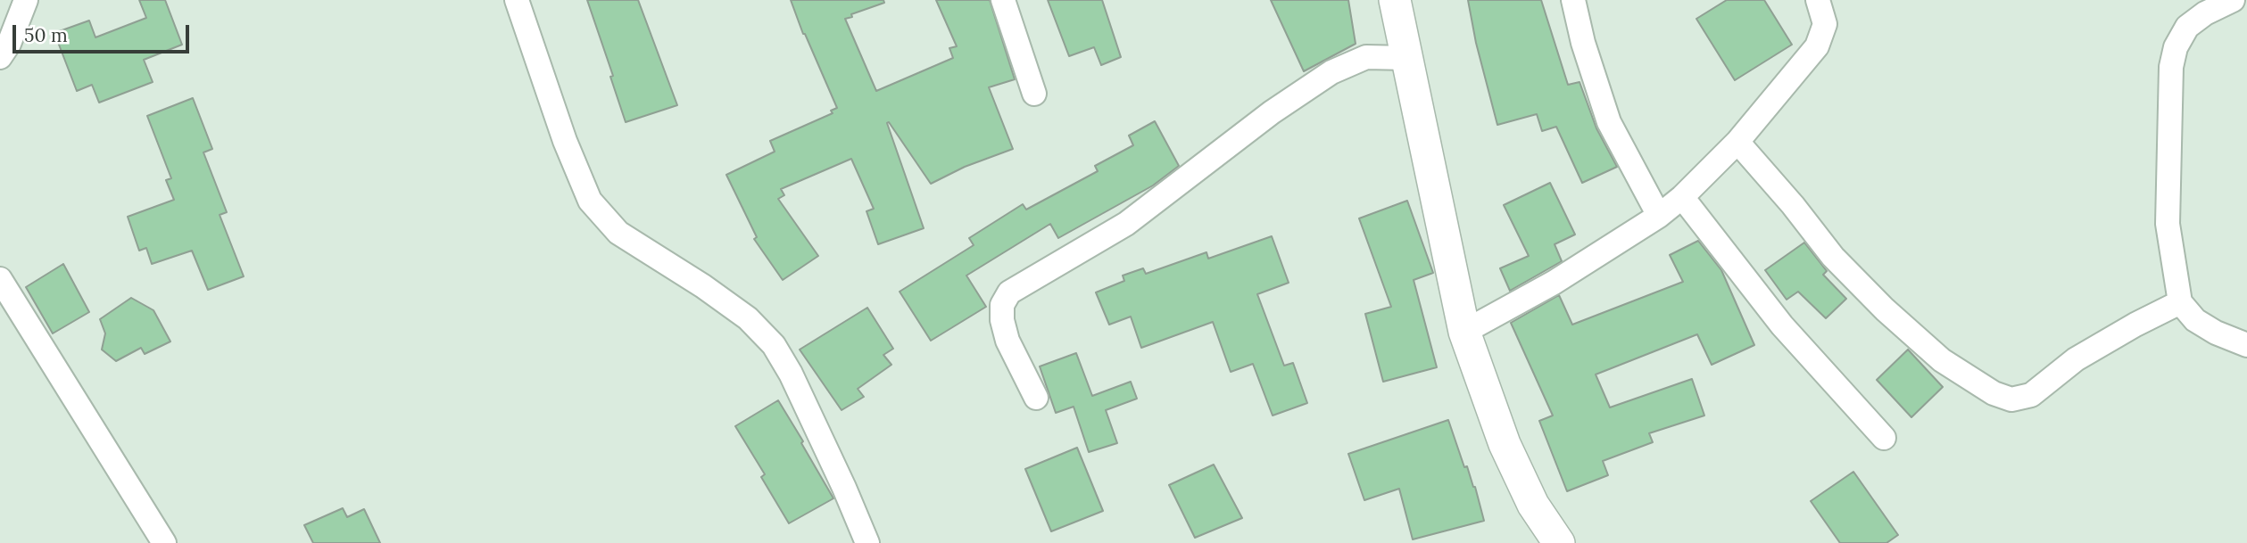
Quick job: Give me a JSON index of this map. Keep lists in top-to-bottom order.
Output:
{
  "scale_bar": "50 m"
}
